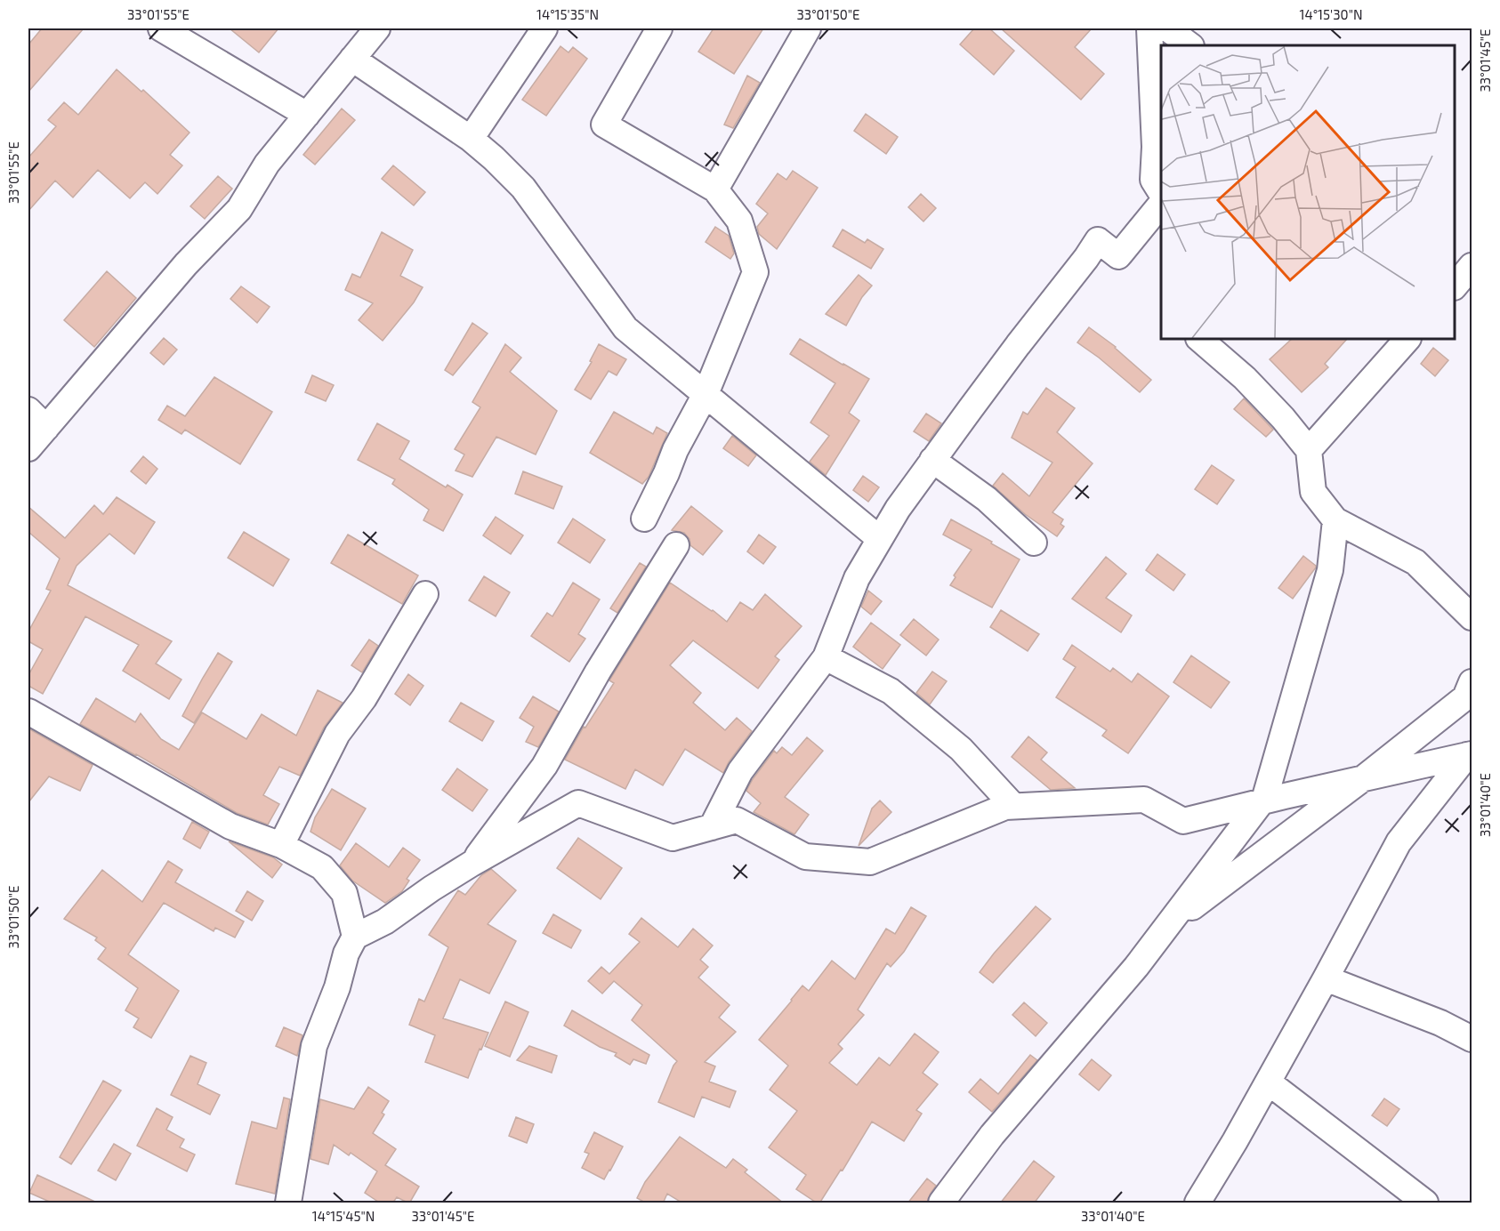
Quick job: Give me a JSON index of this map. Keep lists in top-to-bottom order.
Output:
{
  "coordinates": [
    "33°01'55\"E",
    "14°15'35\"N",
    "33°01'50\"E",
    "14°15'30\"N",
    "33°01'45\"E",
    "33°01'40\"E",
    "14°15'45\"N"
  ]
}
